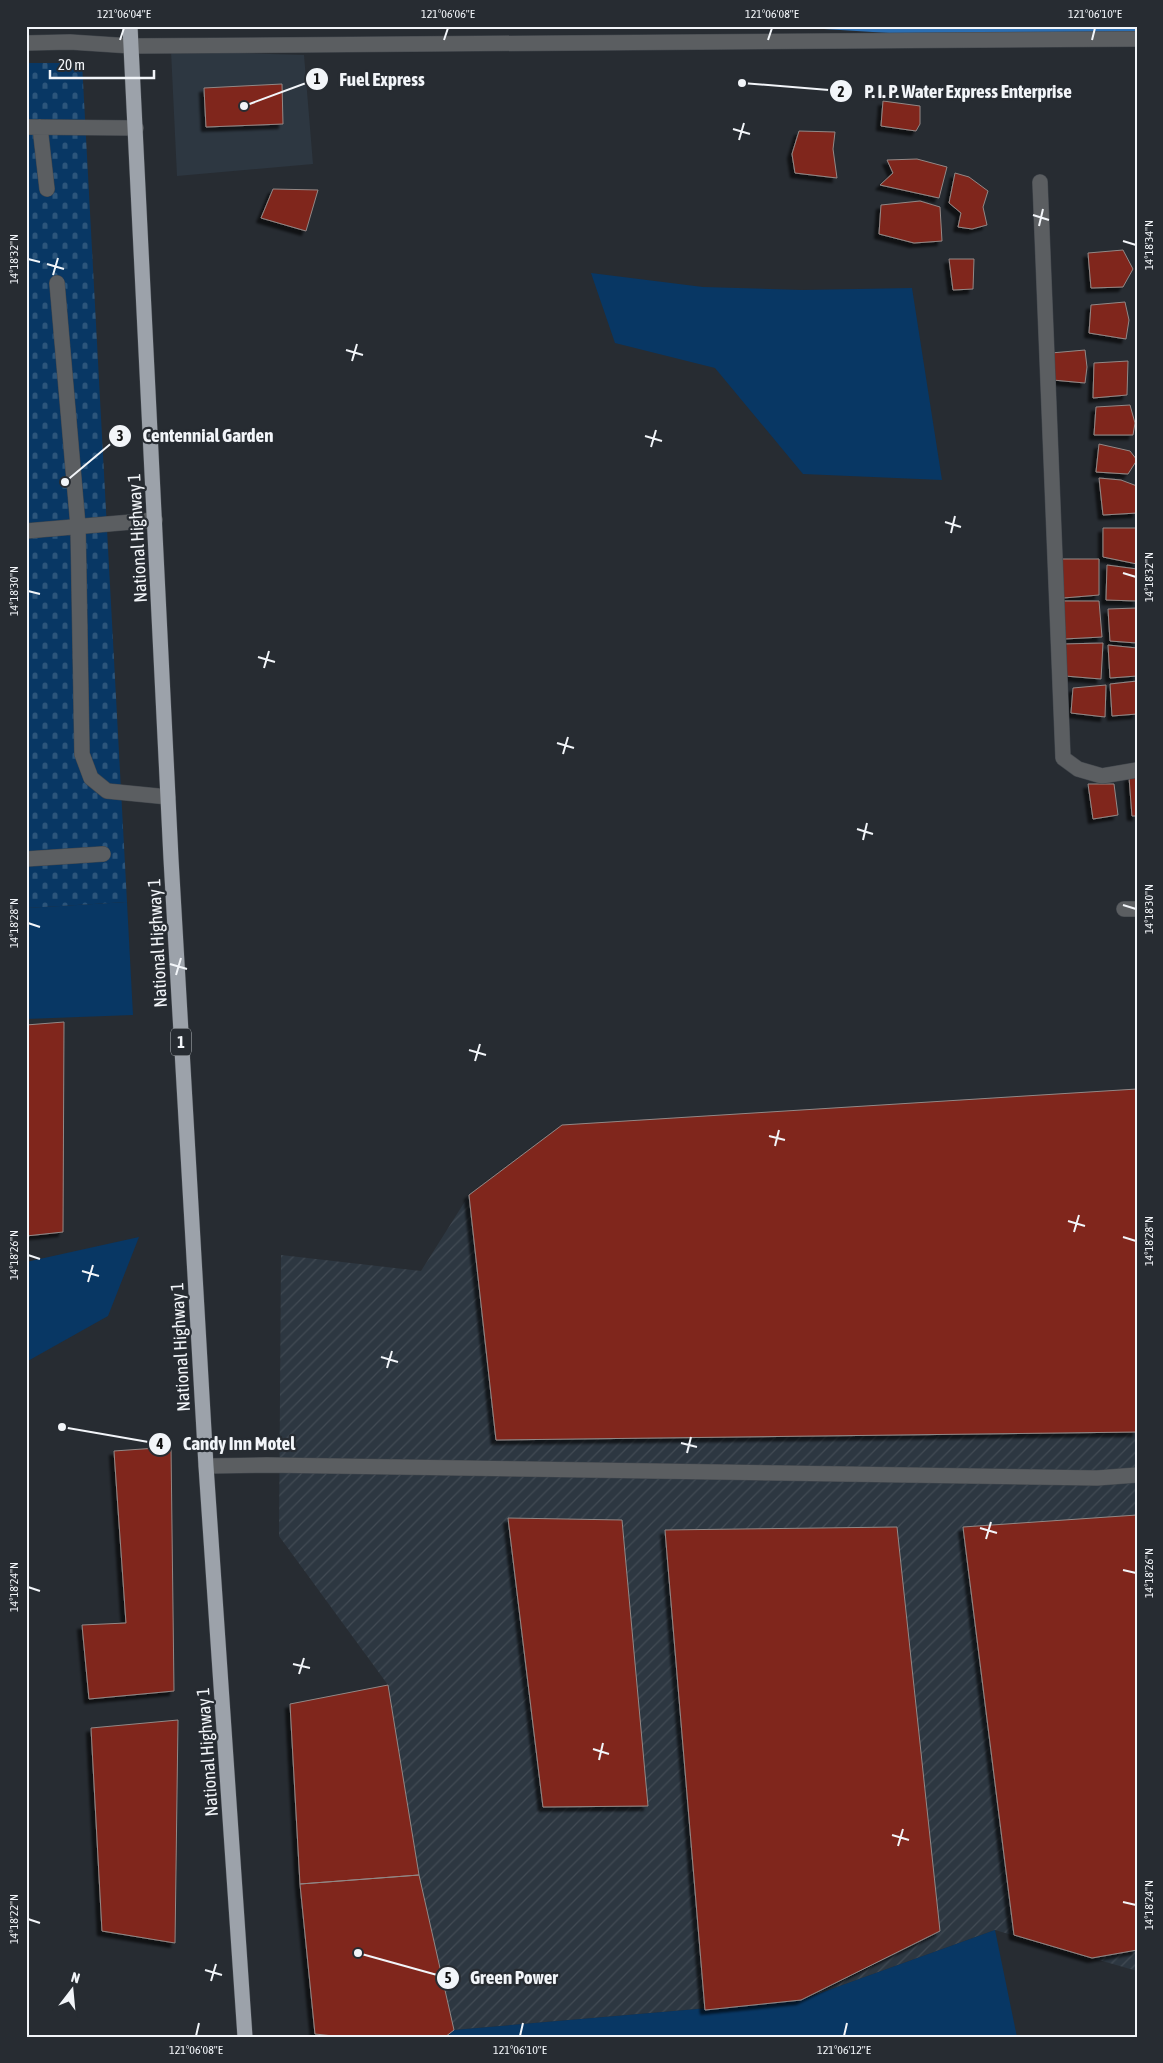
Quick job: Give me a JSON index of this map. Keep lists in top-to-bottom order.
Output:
{
  "streets": {
    "highway": ["National Highway 1", "1"]
  },
  "places": [
    "P. I. P. Water Express Enterprise",
    "Fuel Express",
    "Centennial Garden",
    "Candy Inn Motel",
    "Green Power"
  ],
  "scale_bar": "20 m",
  "north": "top",
  "coordinates": [
    "121°06'04\"E",
    "121°06'06\"E",
    "121°06'08\"E",
    "121°06'10\"E",
    "14°18'34\"N",
    "14°18'32\"N",
    "14°18'30\"N",
    "14°18'28\"N",
    "14°18'26\"N",
    "14°18'24\"N",
    "14°18'22\"N",
    "121°06'12\"E"
  ]
}
